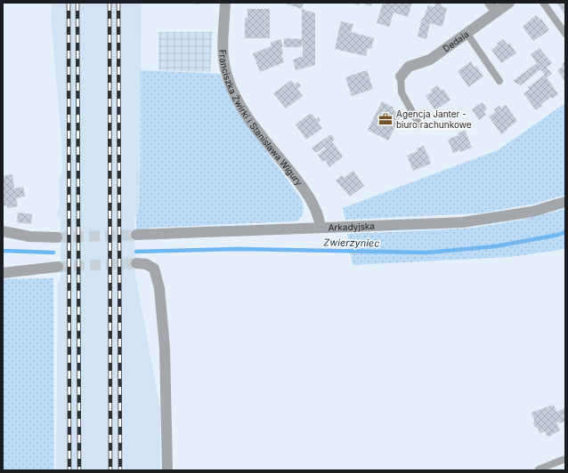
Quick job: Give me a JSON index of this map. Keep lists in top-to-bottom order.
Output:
{
  "streets": {
    "street": ["Dedala", "Franciszka Żwirki i Stanisława Wigury", "Arkadyjska"]
  },
  "crossings": [
    ["Franciszka Żwirki i Stanisława Wigury", "Arkadyjska"]
  ],
  "water": ["Zwierzyniec"],
  "places": {
    "office": ["Agencja Janter - biuro rachunkowe"]
  }
}
